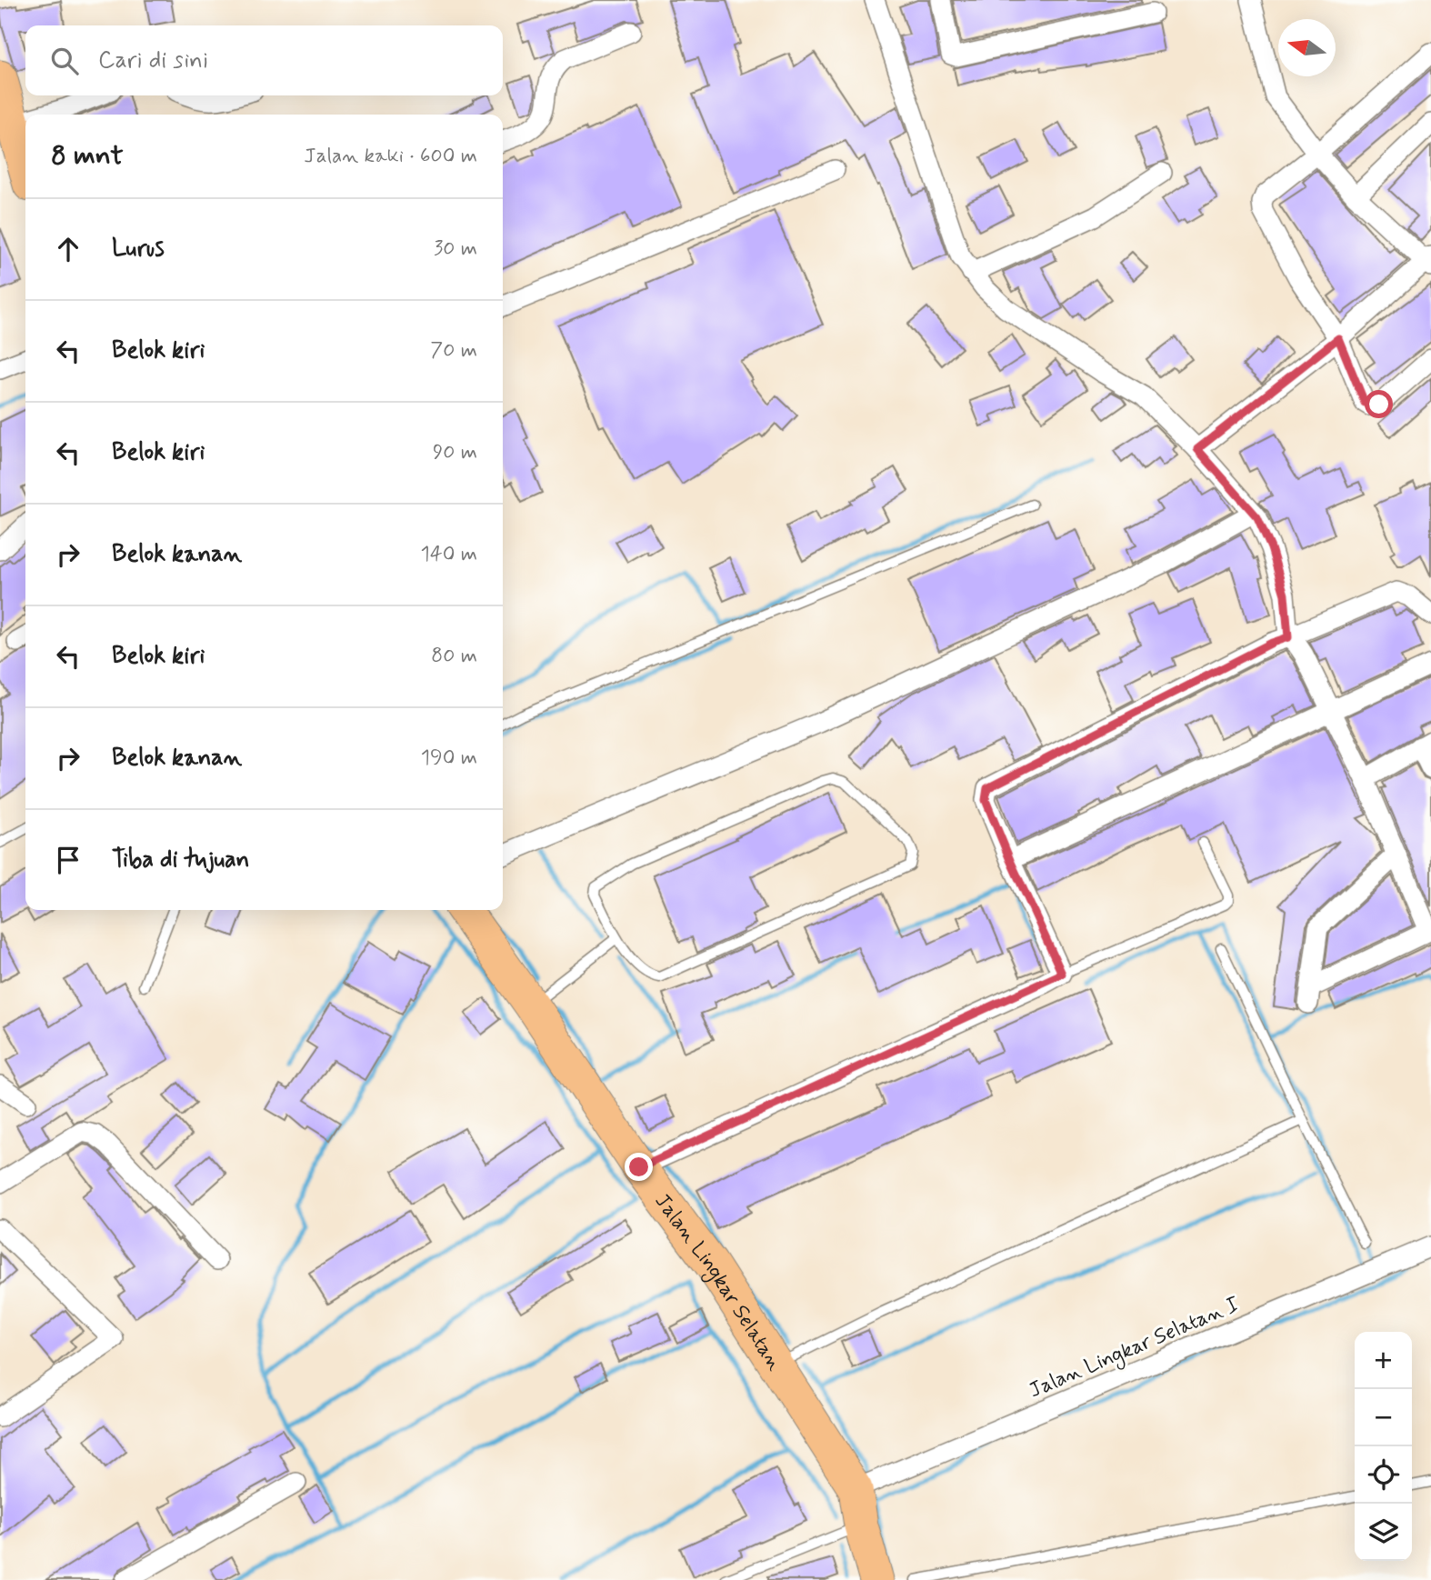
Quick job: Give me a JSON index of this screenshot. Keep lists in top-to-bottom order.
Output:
{
  "streets": {
    "highway": ["Jalan Lingkar Selatan"],
    "street": ["Jalan Lingkar Selatan I"]
  },
  "crossings": [
    ["Jalan Lingkar Selatan", "Jalan Lingkar Selatan I"]
  ],
  "north": "left",
  "page": {
    "search": "Cari di sini",
    "heading": ["8 mnt", "Jalan kaki · 600 m"],
    "list": [
      ["Lurus", "30 m"],
      ["Belok kiri", "70 m"],
      ["Belok kiri", "90 m"],
      ["Belok kanan", "140 m"],
      ["Belok kiri", "80 m"],
      ["Belok kanan", "190 m"],
      "Tiba di tujuan"
    ],
    "map_buttons": ["+", "−"]
  }
}
